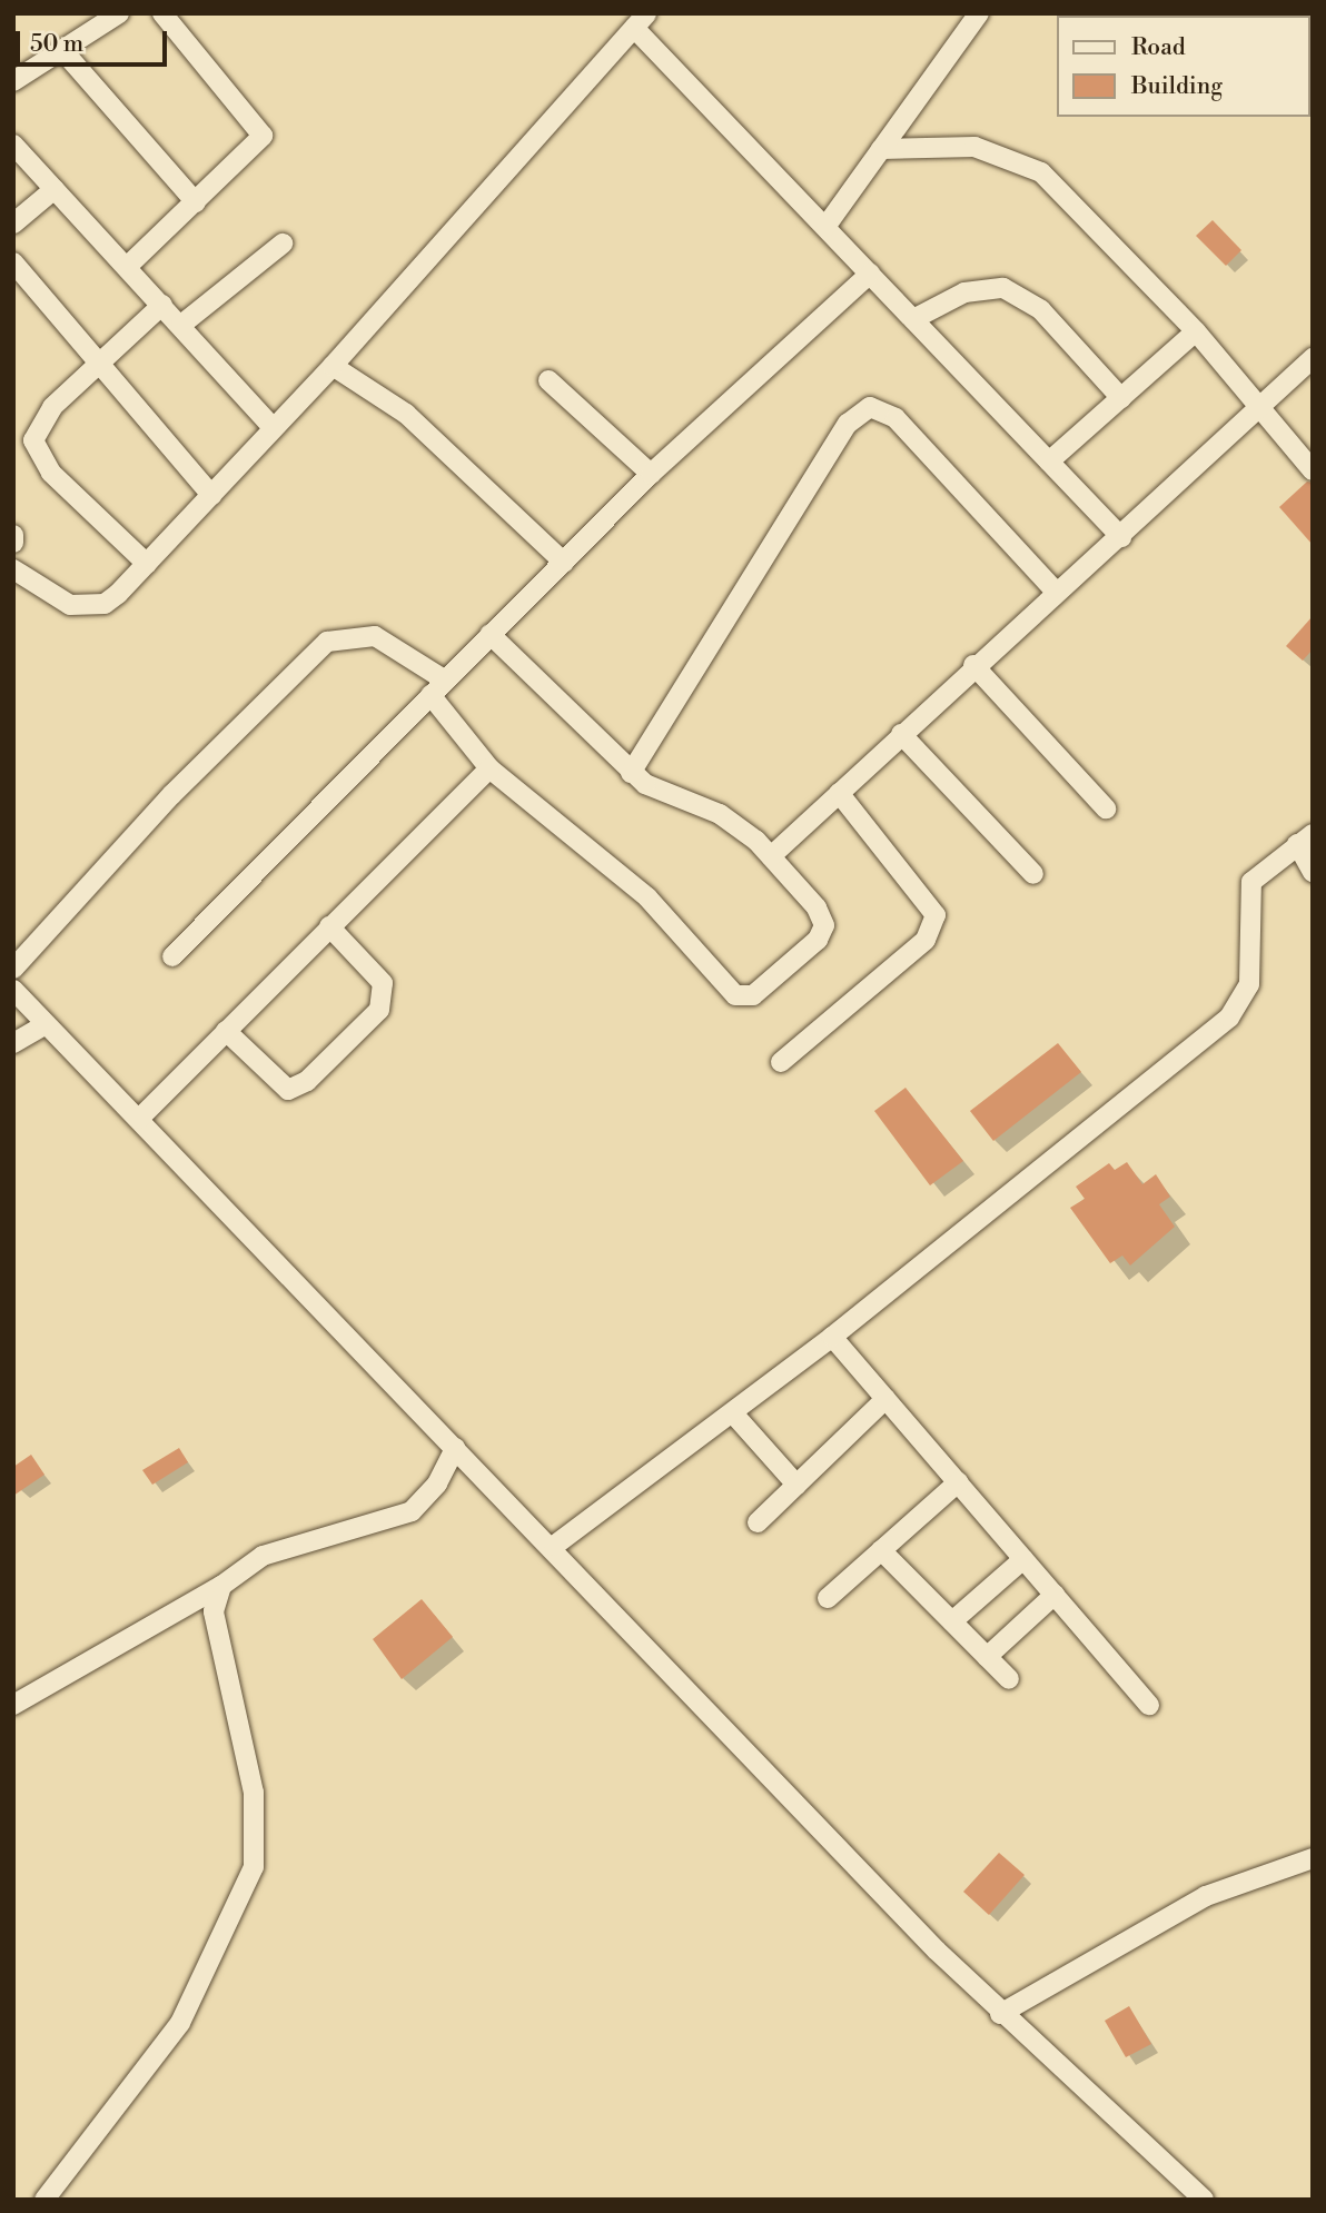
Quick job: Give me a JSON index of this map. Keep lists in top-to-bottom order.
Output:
{
  "legend": ["Road", "Building"],
  "scale_bar": "50 m"
}
